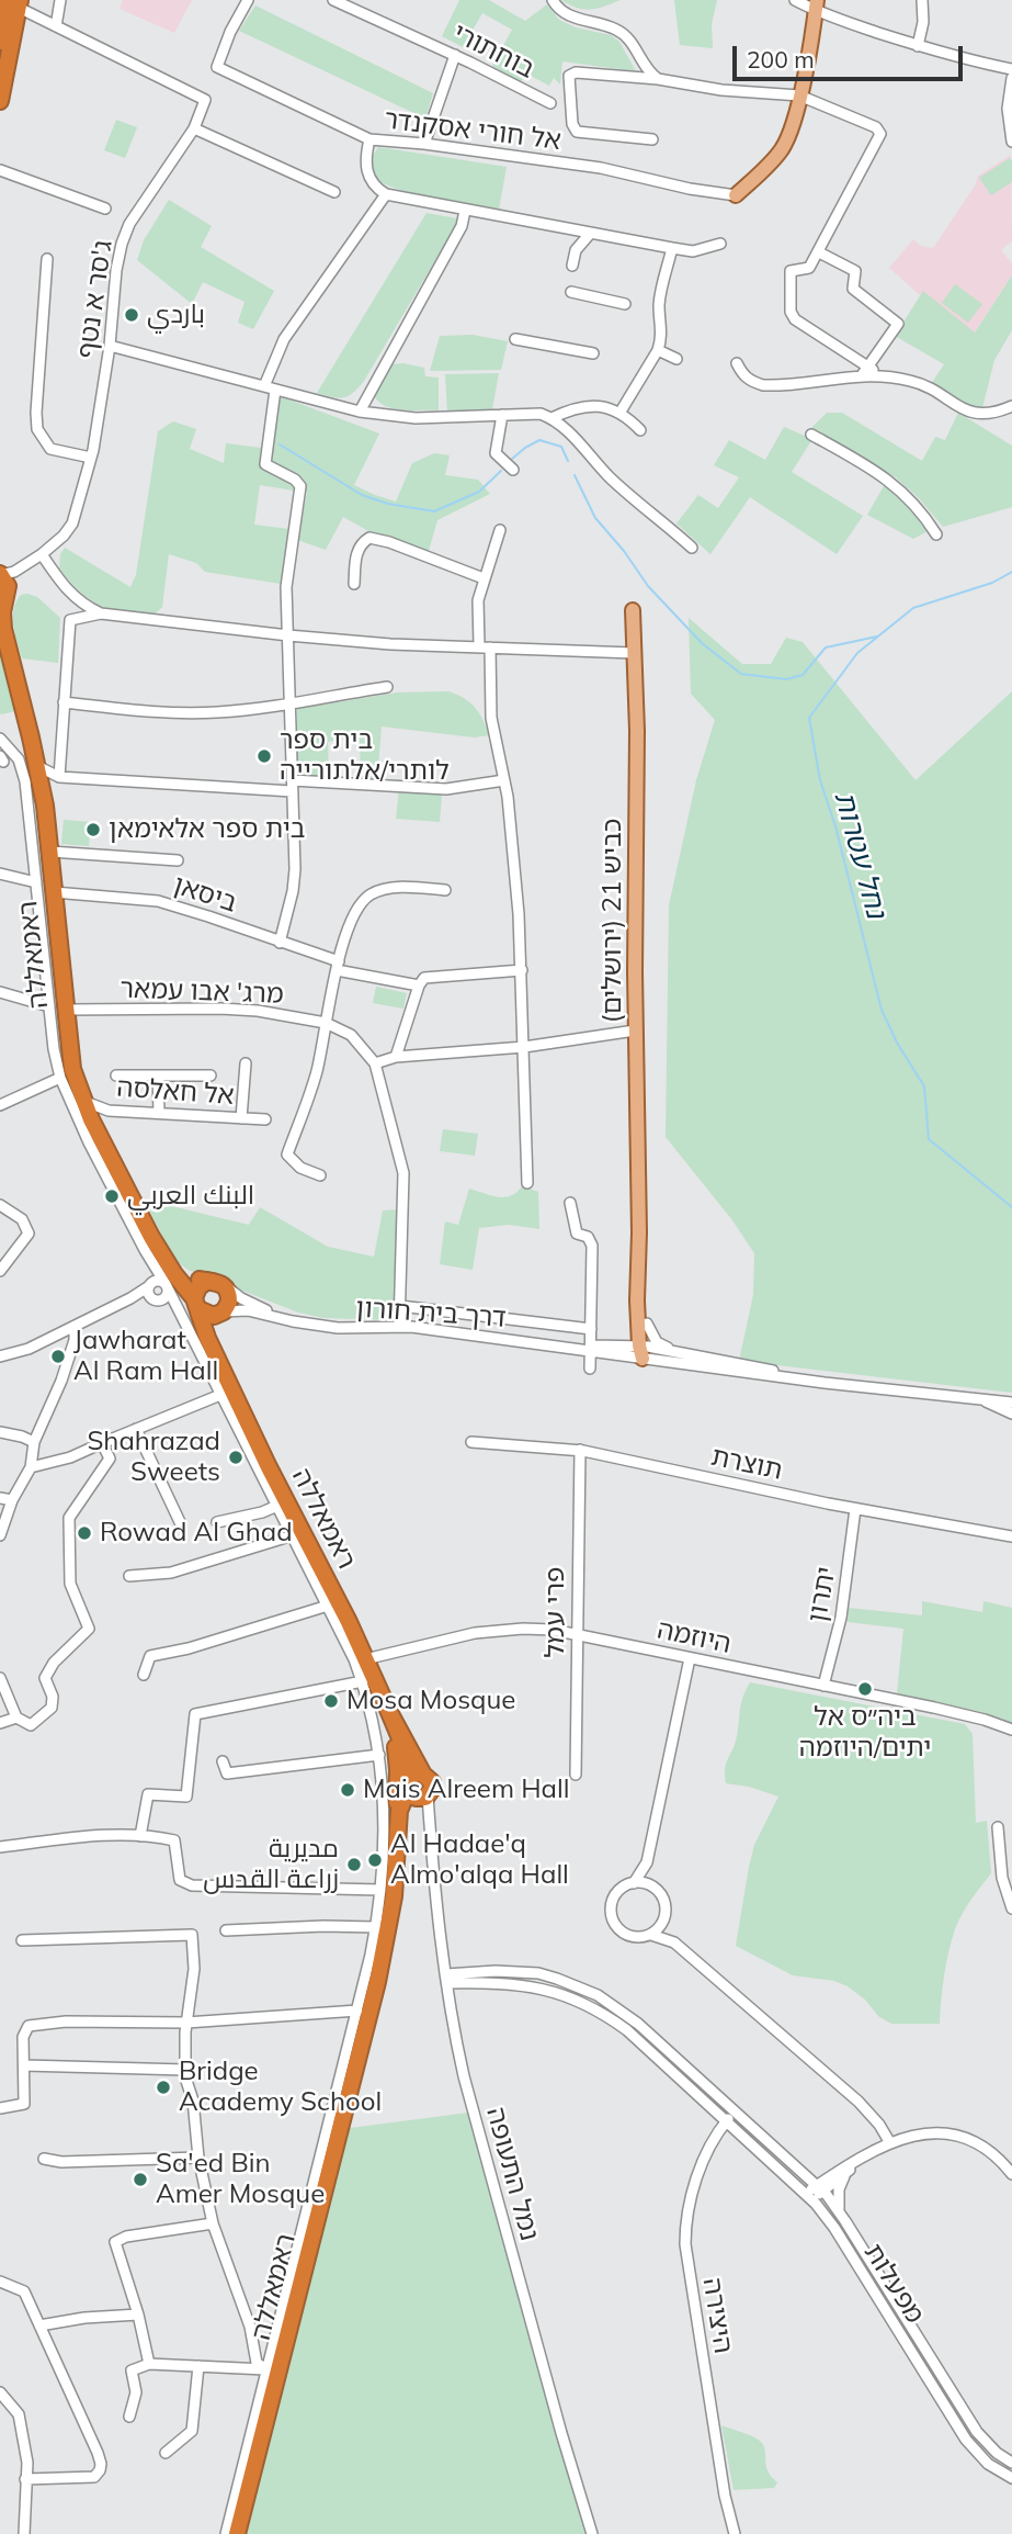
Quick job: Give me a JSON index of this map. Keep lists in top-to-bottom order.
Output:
{
  "streets": {
    "highway": ["ראמאללה"],
    "main road": ["כביש 21 (ירושלים)"],
    "street": [
      "בוחתורי",
      "אל חורי אסקנדר",
      "ג'סר א נטף",
      "ביסאן",
      "מרג' אבו עמאר",
      "אל חאלסה",
      "דרך בית חורון",
      "תוצרת",
      "יתרון",
      "פרי עמל",
      "היוזמה",
      "נמל התעופה",
      "מפעלות",
      "היצירה"
    ]
  },
  "crossings": [
    ["ביסאן", "ראמאללה"],
    ["כביש 21 (ירושלים)", "דרך בית חורון"],
    ["ראמאללה", "מרג' אבו עמאר"],
    ["ראמאללה", "אל חאלסה"],
    ["ראמאללה", "דרך בית חורון"],
    ["ראמאללה", "היוזמה"],
    ["ראמאללה", "נמל התעופה"],
    ["מרג' אבו עמאר", "דרך בית חורון"],
    ["תוצרת", "יתרון"],
    ["תוצרת", "פרי עמל"],
    ["יתרון", "היוזמה"],
    ["פרי עמל", "היוזמה"],
    ["נמל התעופה", "מפעלות"],
    ["מפעלות", "היצירה"]
  ],
  "water": ["נחל עטרות"],
  "places": [
    "باردي",
    "בית ספר לותרי/אלתורייה",
    "בית ספר אלאימאן",
    "البنك العربي",
    "Jawharat Al Ram Hall",
    "Shahrazad Sweets",
    "Rowad Al Ghad",
    "ביה״ס אל יתים/היוזמה",
    "Mosa Mosque",
    "Mais Alreem Hall",
    "Al Hadae'q Almo'alqa Hall",
    "مديرية زراعة القدس",
    "Bridge Academy School",
    "Sa'ed Bin Amer Mosque"
  ],
  "scale_bar": "200 m"
}
